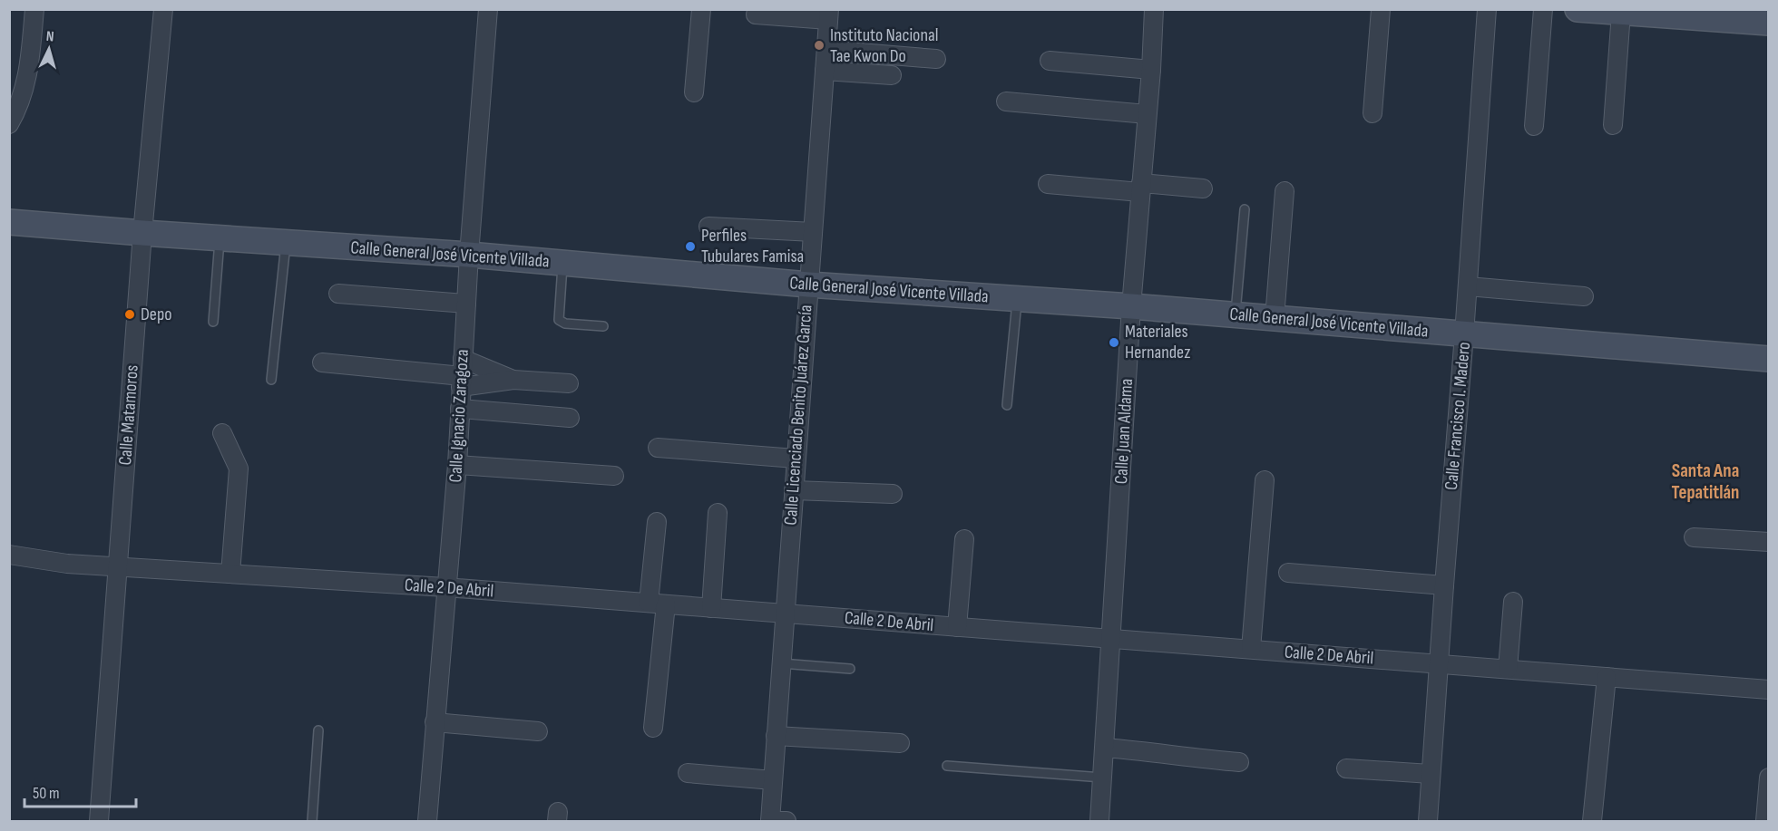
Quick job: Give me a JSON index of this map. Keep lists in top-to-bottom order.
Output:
{
  "streets": {
    "main road": ["Calle General José Vicente Villada"],
    "street": [
      "Calle Matamoros",
      "Calle Licenciado Benito Juárez García",
      "Calle Ignacio Zaragoza",
      "Calle Francisco I. Madero",
      "Calle Juan Aldama",
      "Calle 2 De Abril"
    ]
  },
  "crossings": [
    ["Calle General José Vicente Villada", "Calle Matamoros"],
    ["Calle General José Vicente Villada", "Calle Licenciado Benito Juárez García"],
    ["Calle General José Vicente Villada", "Calle Ignacio Zaragoza"],
    ["Calle General José Vicente Villada", "Calle Francisco I. Madero"],
    ["Calle General José Vicente Villada", "Calle Juan Aldama"],
    ["Calle Matamoros", "Calle 2 De Abril"],
    ["Calle Licenciado Benito Juárez García", "Calle 2 De Abril"],
    ["Calle Ignacio Zaragoza", "Calle 2 De Abril"],
    ["Calle Francisco I. Madero", "Calle 2 De Abril"],
    ["Calle Juan Aldama", "Calle 2 De Abril"]
  ],
  "districts": ["Santa Ana Tepatitlán"],
  "places": [
    "Instituto Nacional Tae Kwon Do",
    "Perfiles Tubulares Famisa",
    "Depo",
    "Materiales Hernandez"
  ],
  "scale_bar": "50 m",
  "north": "top"
}
